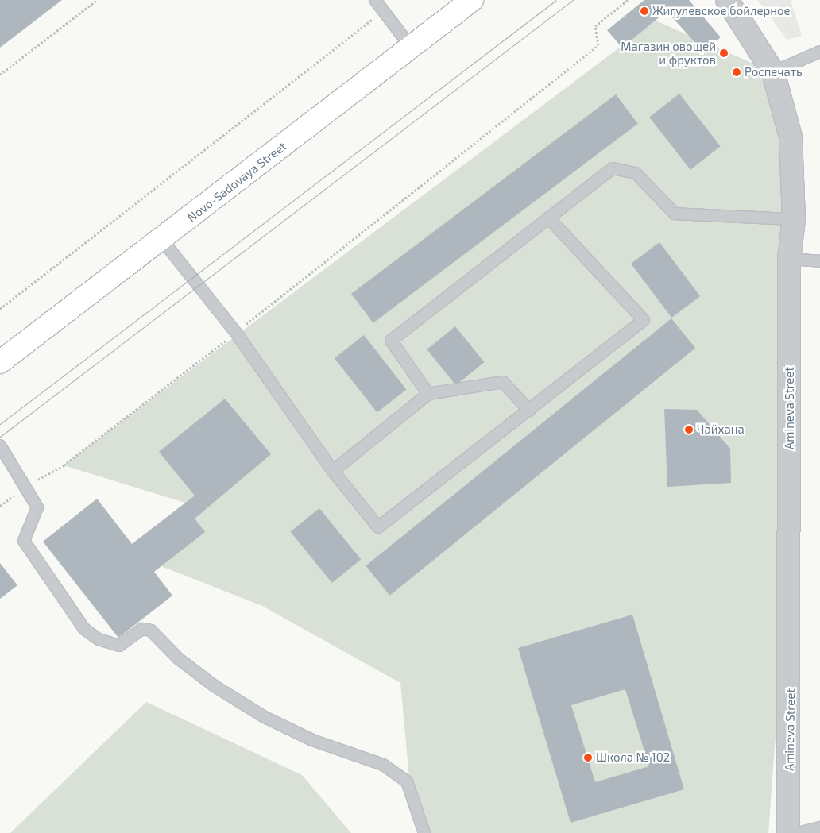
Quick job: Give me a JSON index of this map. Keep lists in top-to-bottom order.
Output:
{
  "streets": {
    "main road": ["Novo-Sadovaya Street"],
    "street": ["Amineva Street"]
  },
  "places": [
    "Жигулевское бойлерное",
    "Магазин овощей и фруктов",
    "Роспечать",
    "Чайхана",
    "Школа № 102"
  ]
}
